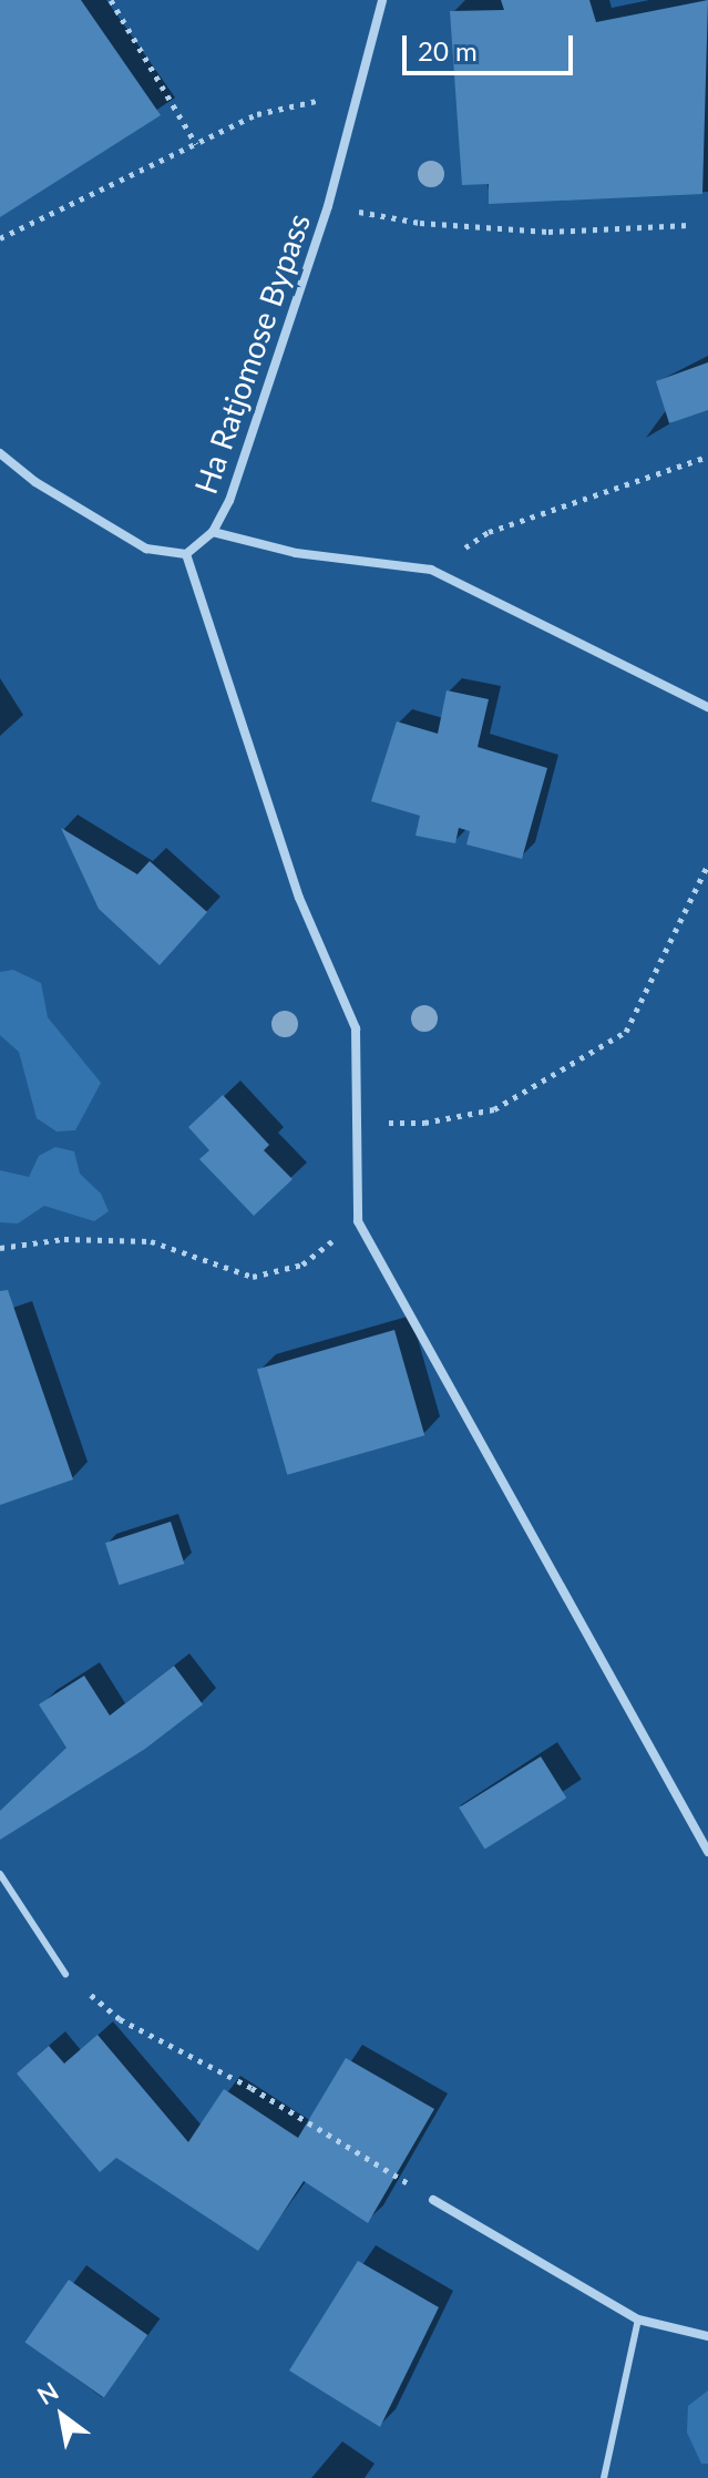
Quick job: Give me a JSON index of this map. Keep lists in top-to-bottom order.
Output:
{
  "streets": {
    "street": ["Ha Ratjomose Bypass"]
  },
  "scale_bar": "20 m",
  "north": "top left"
}
